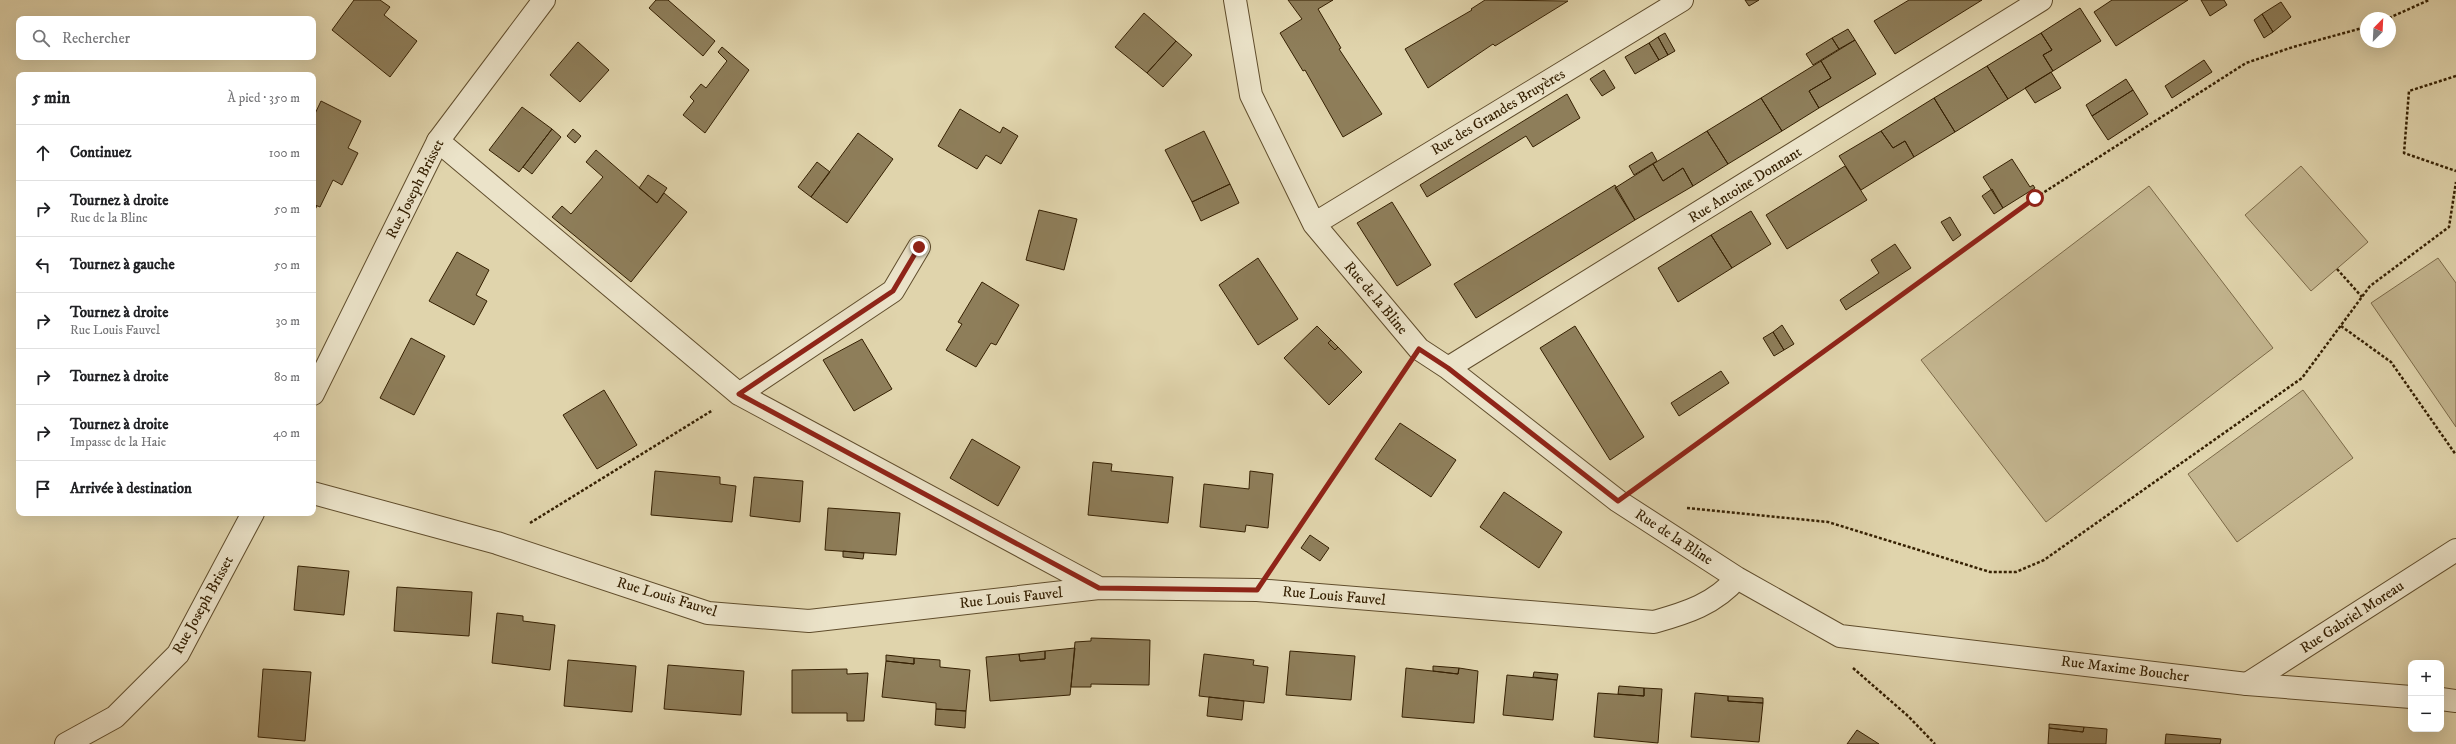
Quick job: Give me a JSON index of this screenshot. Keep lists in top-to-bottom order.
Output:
{
  "streets": {
    "street": [
      "Rue des Grandes Bruyères",
      "Rue Antoine Donnant",
      "Rue Joseph Brisset",
      "Rue de la Bline",
      "Rue Louis Fauvel",
      "Rue Gabriel Moreau",
      "Rue Maxime Boucher"
    ]
  },
  "crossings": [
    ["Rue des Grandes Bruyères", "Rue de la Bline"],
    ["Rue Antoine Donnant", "Rue de la Bline"],
    ["Rue de la Bline", "Rue Louis Fauvel"],
    ["Rue de la Bline", "Rue Maxime Boucher"],
    ["Rue Gabriel Moreau", "Rue Maxime Boucher"]
  ],
  "north": "top right",
  "page": {
    "search": "Rechercher",
    "heading": ["5 min", "À pied · 350 m"],
    "list": [
      ["Continuez", "100 m"],
      ["Tournez à droite", "Rue de la Bline", "50 m"],
      ["Tournez à gauche", "50 m"],
      ["Tournez à droite", "Rue Louis Fauvel", "30 m"],
      ["Tournez à droite", "80 m"],
      ["Tournez à droite", "Impasse de la Haie", "40 m"],
      "Arrivée à destination"
    ],
    "map_buttons": ["+", "−"]
  }
}
